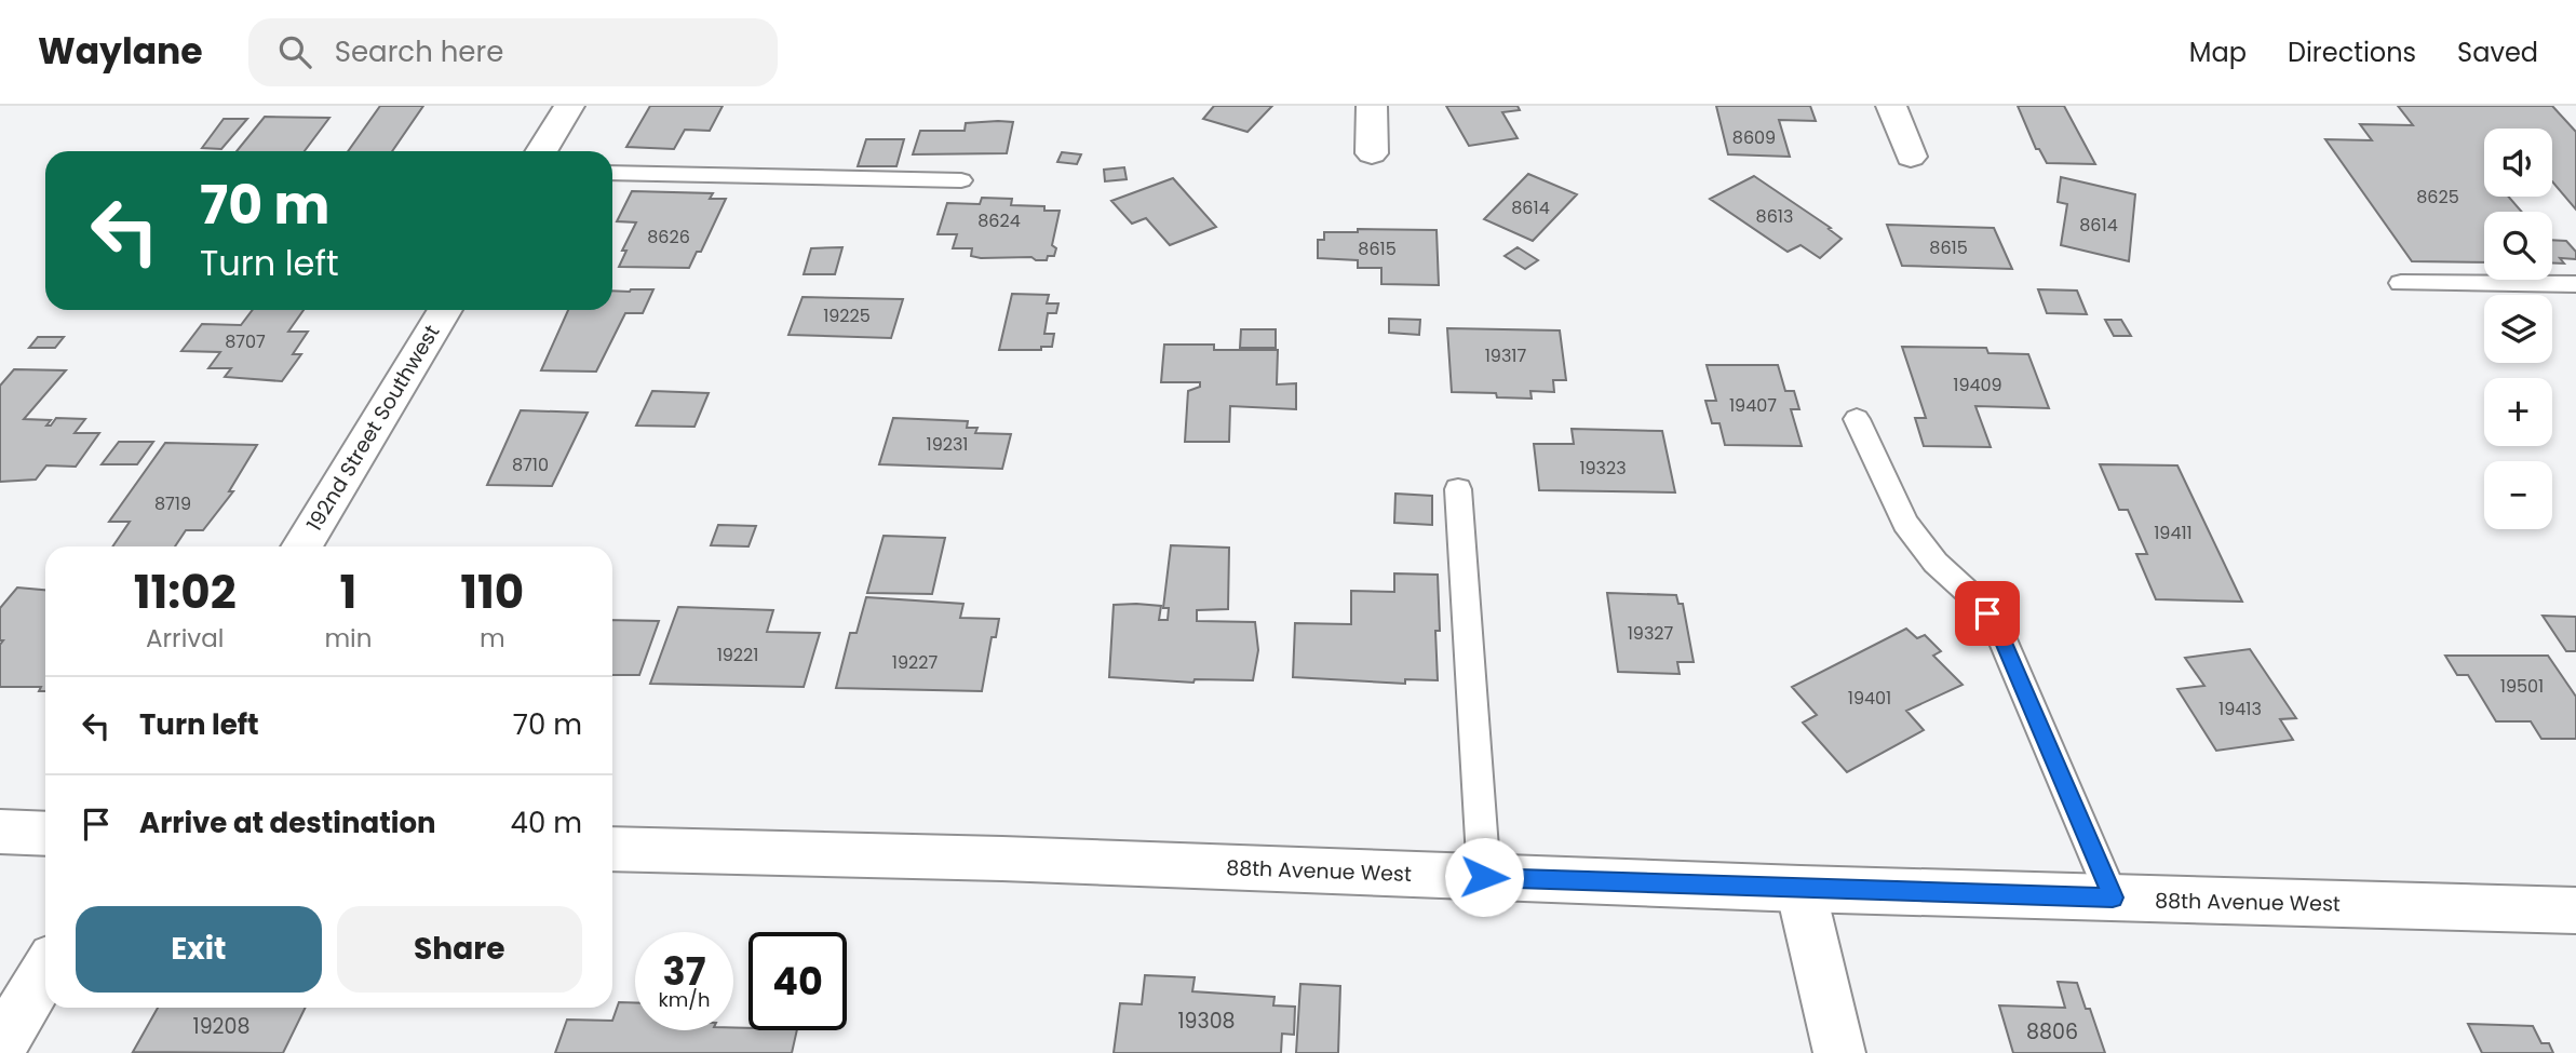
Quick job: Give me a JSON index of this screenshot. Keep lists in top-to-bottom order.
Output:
{
  "streets": {
    "street": ["192nd Street Southwest", "88th Avenue West"]
  },
  "house_numbers": [
    "8609",
    "8625",
    "8614",
    "8613",
    "8624",
    "8614",
    "8626",
    "8615",
    "8615",
    "19225",
    "8707",
    "19317",
    "19409",
    "19407",
    "19231",
    "8710",
    "19323",
    "8719",
    "19411",
    "19327",
    "19221",
    "19227",
    "19501",
    "19401",
    "19413",
    "19308",
    "19208",
    "8806"
  ],
  "page": {
    "header": "Waylane",
    "search": "Search here",
    "nav": ["Map", "Directions", "Saved"],
    "map_buttons": ["+", "−"],
    "turn": ["70 m", "Turn left"],
    "eta": [
      "11:02",
      "Arrival",
      "1",
      "min",
      "110",
      "m"
    ],
    "list": [
      {
        "name": "Turn left",
        "value": "70 m"
      },
      {
        "name": "Arrive at destination",
        "value": "40 m"
      }
    ],
    "buttons": ["Exit", "Share"],
    "speed": "37 km/h",
    "limit": "40"
  }
}
